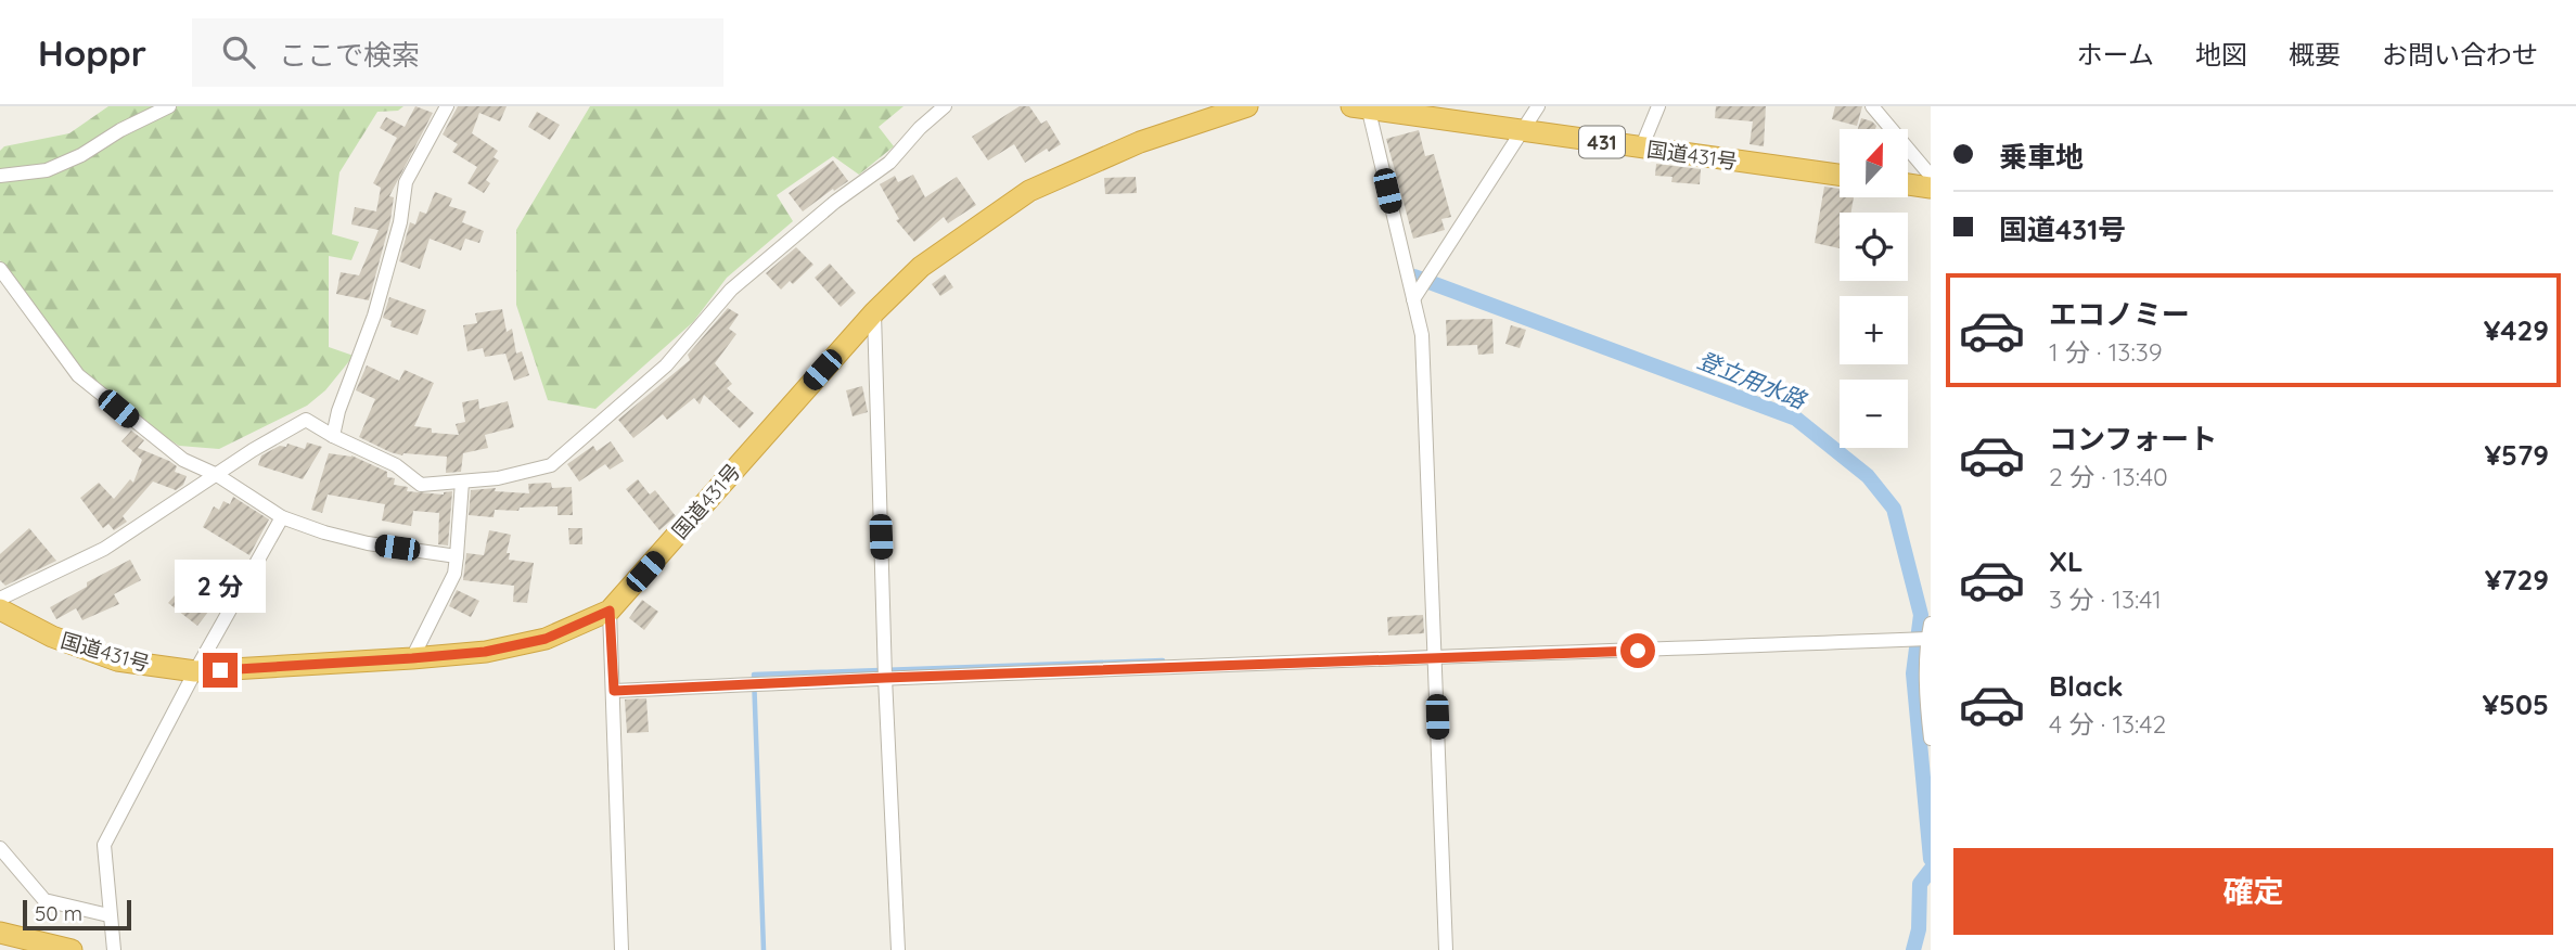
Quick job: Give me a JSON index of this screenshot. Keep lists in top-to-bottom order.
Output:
{
  "streets": {
    "highway": ["431", "国道431号"]
  },
  "water": ["登立用水路"],
  "scale_bar": "50 m",
  "north": "top",
  "page": {
    "header": "Hoppr",
    "search": "ここで検索",
    "nav": [
      "ホーム",
      "地図",
      "概要",
      "お問い合わせ"
    ],
    "banner": ["乗車地", "国道431号"],
    "map_buttons": ["+", "−"],
    "list": [
      {
        "name": "エコノミー",
        "note": "1 分 · 13:39",
        "value": "¥429"
      },
      {
        "name": "コンフォート",
        "note": "2 分 · 13:40",
        "value": "¥579"
      },
      {
        "name": "XL",
        "note": "3 分 · 13:41",
        "value": "¥729"
      },
      {
        "name": "Black",
        "note": "4 分 · 13:42",
        "value": "¥505"
      }
    ],
    "bubble": "2 分",
    "buttons": "確定",
    "scale": "50 m"
  }
}
